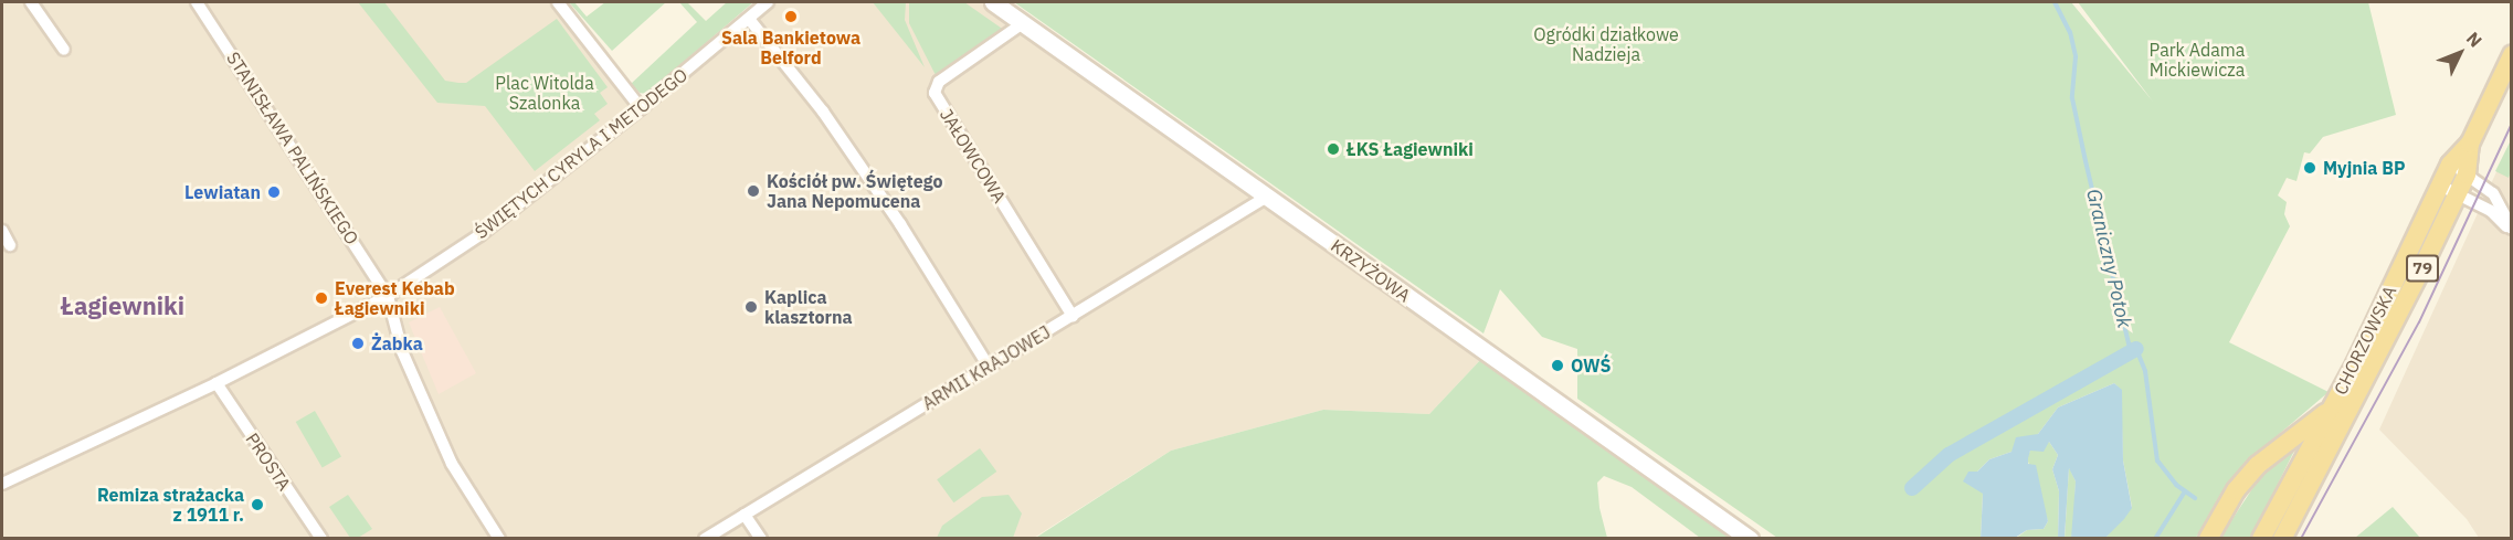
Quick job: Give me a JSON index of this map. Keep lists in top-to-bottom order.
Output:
{
  "streets": {
    "main road": ["79", "CHORZOWSKA"],
    "street": [
      "STANISŁAWA PALIŃSKIEGO",
      "ŚWIĘTYCH CYRYLA I METODEGO",
      "JAŁOWCOWA",
      "KRZYŻOWA",
      "ARMII KRAJOWEJ",
      "PROSTA"
    ]
  },
  "crossings": [
    ["STANISŁAWA PALIŃSKIEGO", "ŚWIĘTYCH CYRYLA I METODEGO"],
    ["ŚWIĘTYCH CYRYLA I METODEGO", "PROSTA"],
    ["JAŁOWCOWA", "KRZYŻOWA"],
    ["JAŁOWCOWA", "ARMII KRAJOWEJ"],
    ["KRZYŻOWA", "ARMII KRAJOWEJ"]
  ],
  "districts": ["Łagiewniki"],
  "water": ["Graniczny Potok"],
  "parks": ["Ogródki działkowe Nadzieja", "Park Adama Mickiewicza", "Plac Witolda Szalonka"],
  "places": [
    "Sala Bankietowa Belford",
    "ŁKS Łagiewniki",
    "Myjnia BP",
    "Kościół pw. Świętego Jana Nepomucena",
    "Lewiatan",
    "Everest Kebab Łagiewniki",
    "Kaplica klasztorna",
    "Żabka",
    "OWŚ",
    "Remiza strażacka z 1911 r."
  ],
  "north": "top right"
}
